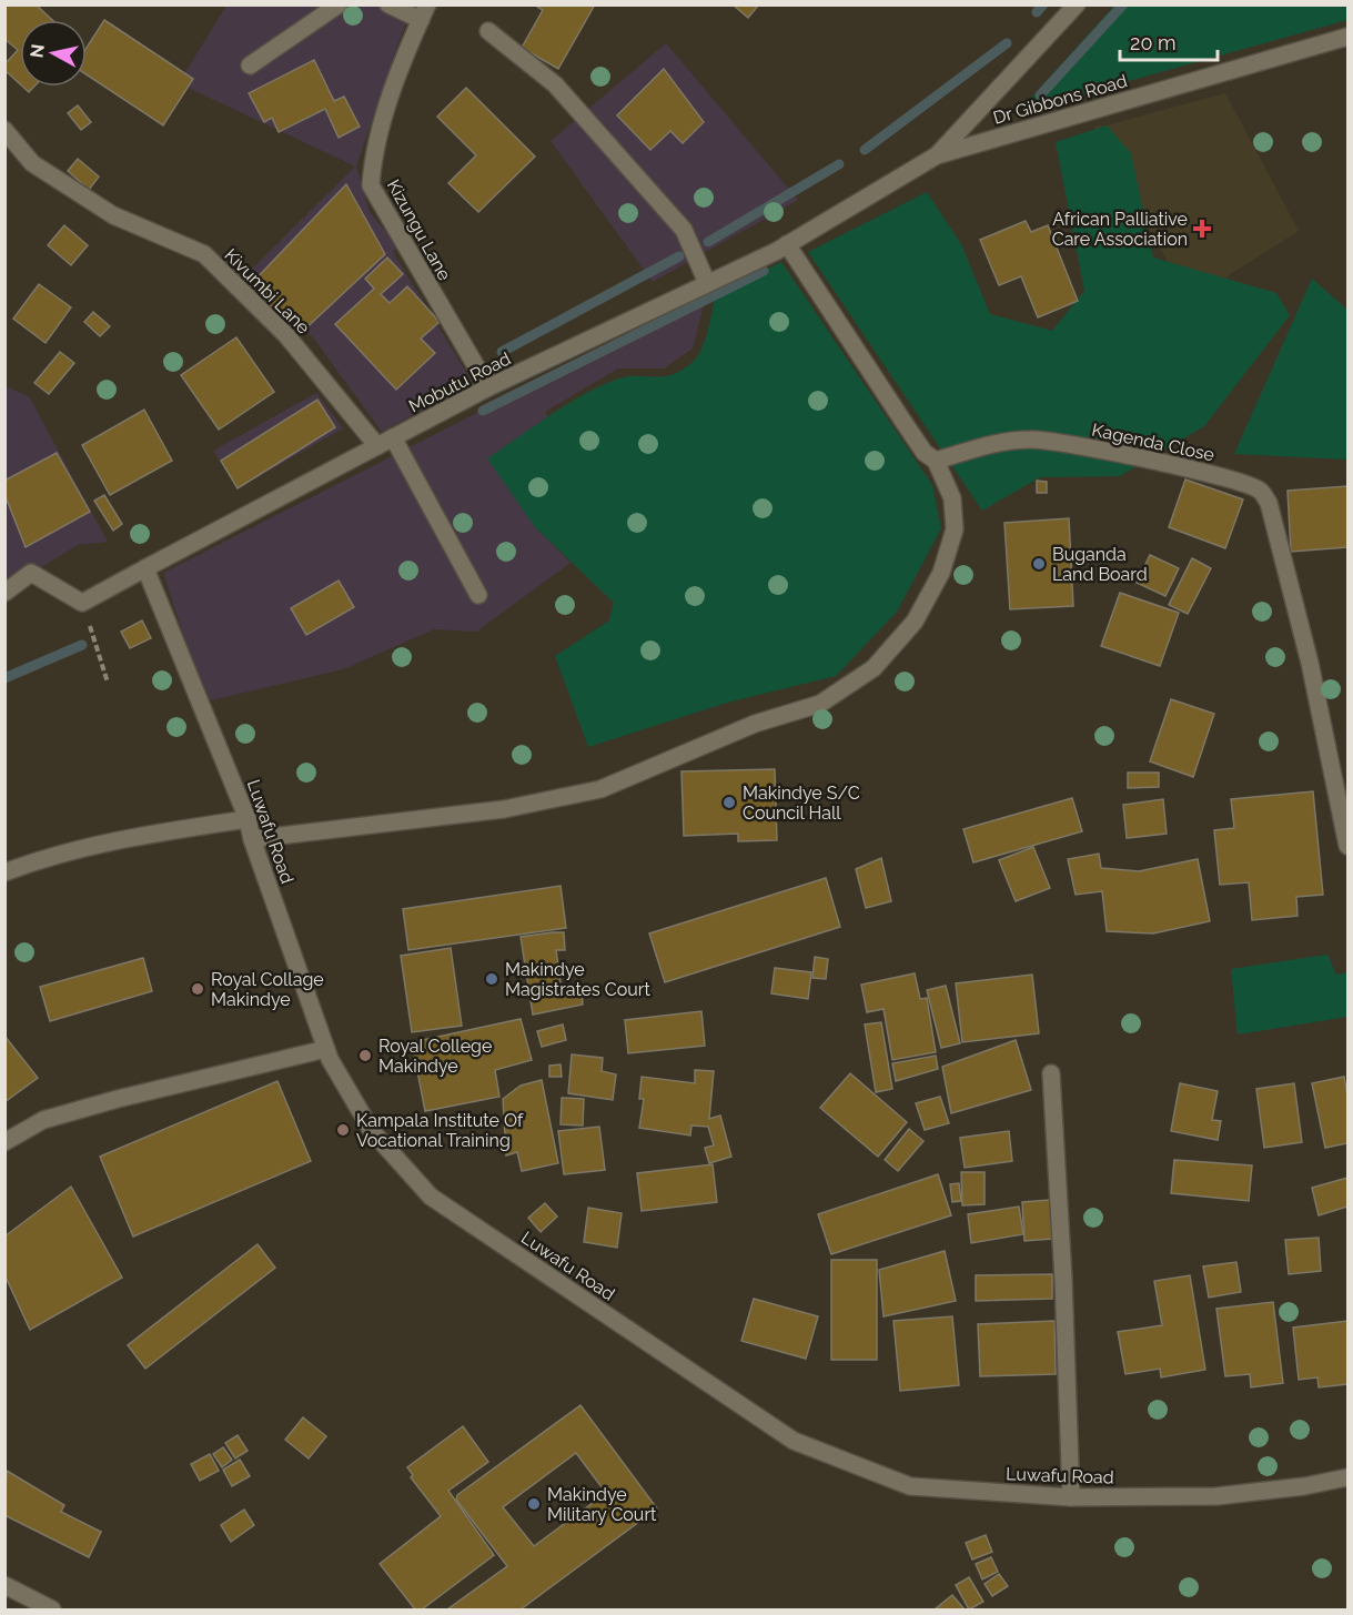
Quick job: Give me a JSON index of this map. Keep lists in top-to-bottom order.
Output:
{
  "streets": {
    "street": [
      "Dr Gibbons Road",
      "Kizungu Lane",
      "Kivumbi Lane",
      "Mobutu Road",
      "Kagenda Close",
      "Luwafu Road"
    ]
  },
  "crossings": [
    ["Dr Gibbons Road", "Mobutu Road"],
    ["Kizungu Lane", "Mobutu Road"],
    ["Kivumbi Lane", "Mobutu Road"],
    ["Mobutu Road", "Luwafu Road"]
  ],
  "places": {
    "health": ["African Palliative Care Association"],
    "other": [
      "Buganda Land Board",
      "Makindye S/C Council Hall",
      "Makindye Magistrates Court",
      "Royal Collage Makindye",
      "Royal College Makindye",
      "Kampala Institute Of Vocational Training",
      "Makindye Military Court"
    ]
  },
  "scale_bar": "20 m",
  "north": "left"
}
